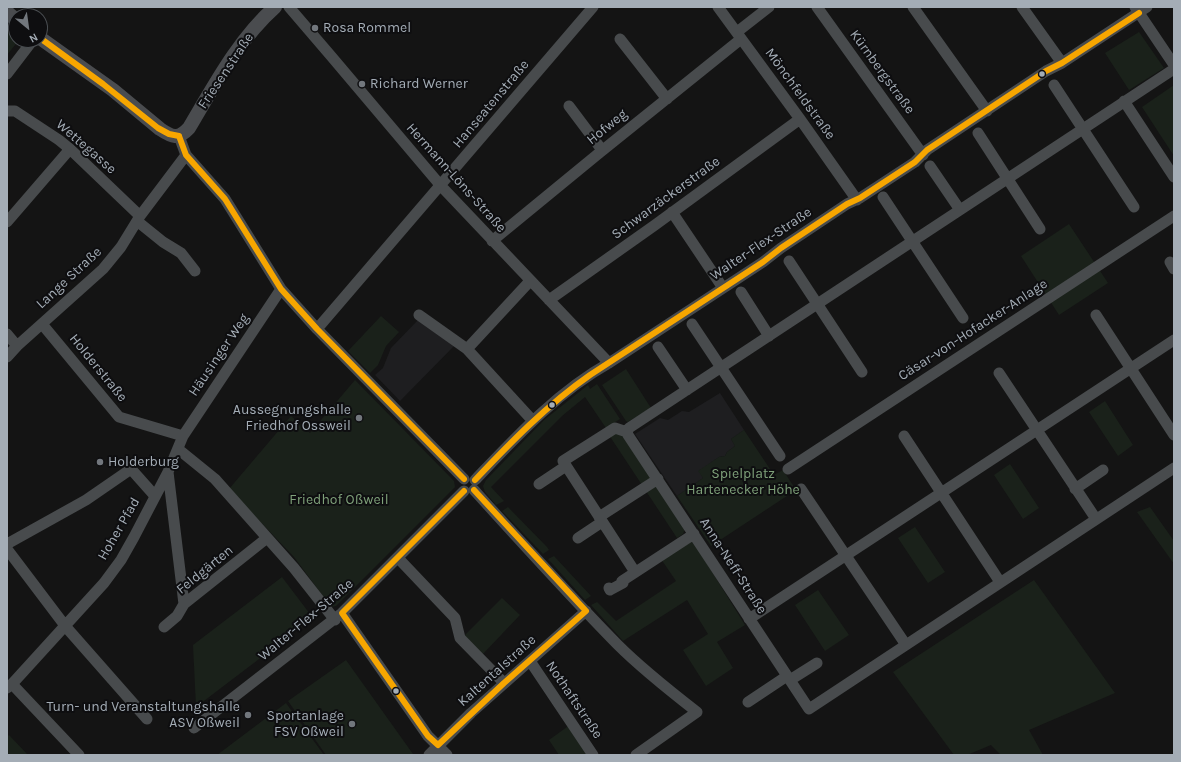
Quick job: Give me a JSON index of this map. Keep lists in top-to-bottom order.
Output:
{
  "streets": {
    "main road": ["Friesenstraße"],
    "street": [
      "Kürnbergstraße",
      "Mönchfeldstraße",
      "Hanseatenstraße",
      "Hofweg",
      "Wettegasse",
      "Hermann-Löns-Straße",
      "Schwarzäckerstraße",
      "Walter-Flex-Straße",
      "Lange Straße",
      "Cäsar-von-Hofacker-Anlage",
      "Häusinger Weg",
      "Holderstraße",
      "Hoher Pfad",
      "Anna-Neff-Straße",
      "Feldgärten",
      "Kaltentalstraße",
      "Nothaftstraße"
    ]
  },
  "crossings": [
    ["Kürnbergstraße", "Walter-Flex-Straße"],
    ["Mönchfeldstraße", "Hofweg"],
    ["Mönchfeldstraße", "Schwarzäckerstraße"],
    ["Mönchfeldstraße", "Walter-Flex-Straße"],
    ["Hanseatenstraße", "Hermann-Löns-Straße"],
    ["Hofweg", "Hermann-Löns-Straße"],
    ["Wettegasse", "Lange Straße"],
    ["Hermann-Löns-Straße", "Schwarzäckerstraße"],
    ["Hermann-Löns-Straße", "Walter-Flex-Straße"],
    ["Lange Straße", "Holderstraße"],
    ["Häusinger Weg", "Holderstraße"],
    ["Häusinger Weg", "Hoher Pfad"],
    ["Holderstraße", "Hoher Pfad"],
    ["Kaltentalstraße", "Nothaftstraße"]
  ],
  "parks": ["Spielplatz Hartenecker Höhe", "Friedhof Oßweil"],
  "places": [
    "Rosa Rommel",
    "Richard Werner",
    "Aussegnungshalle Friedhof Ossweil",
    "Holderburg",
    "Turn- und Veranstaltungshalle ASV Oßweil",
    "Sportanlage FSV Oßweil"
  ],
  "north": "bottom right"
}
